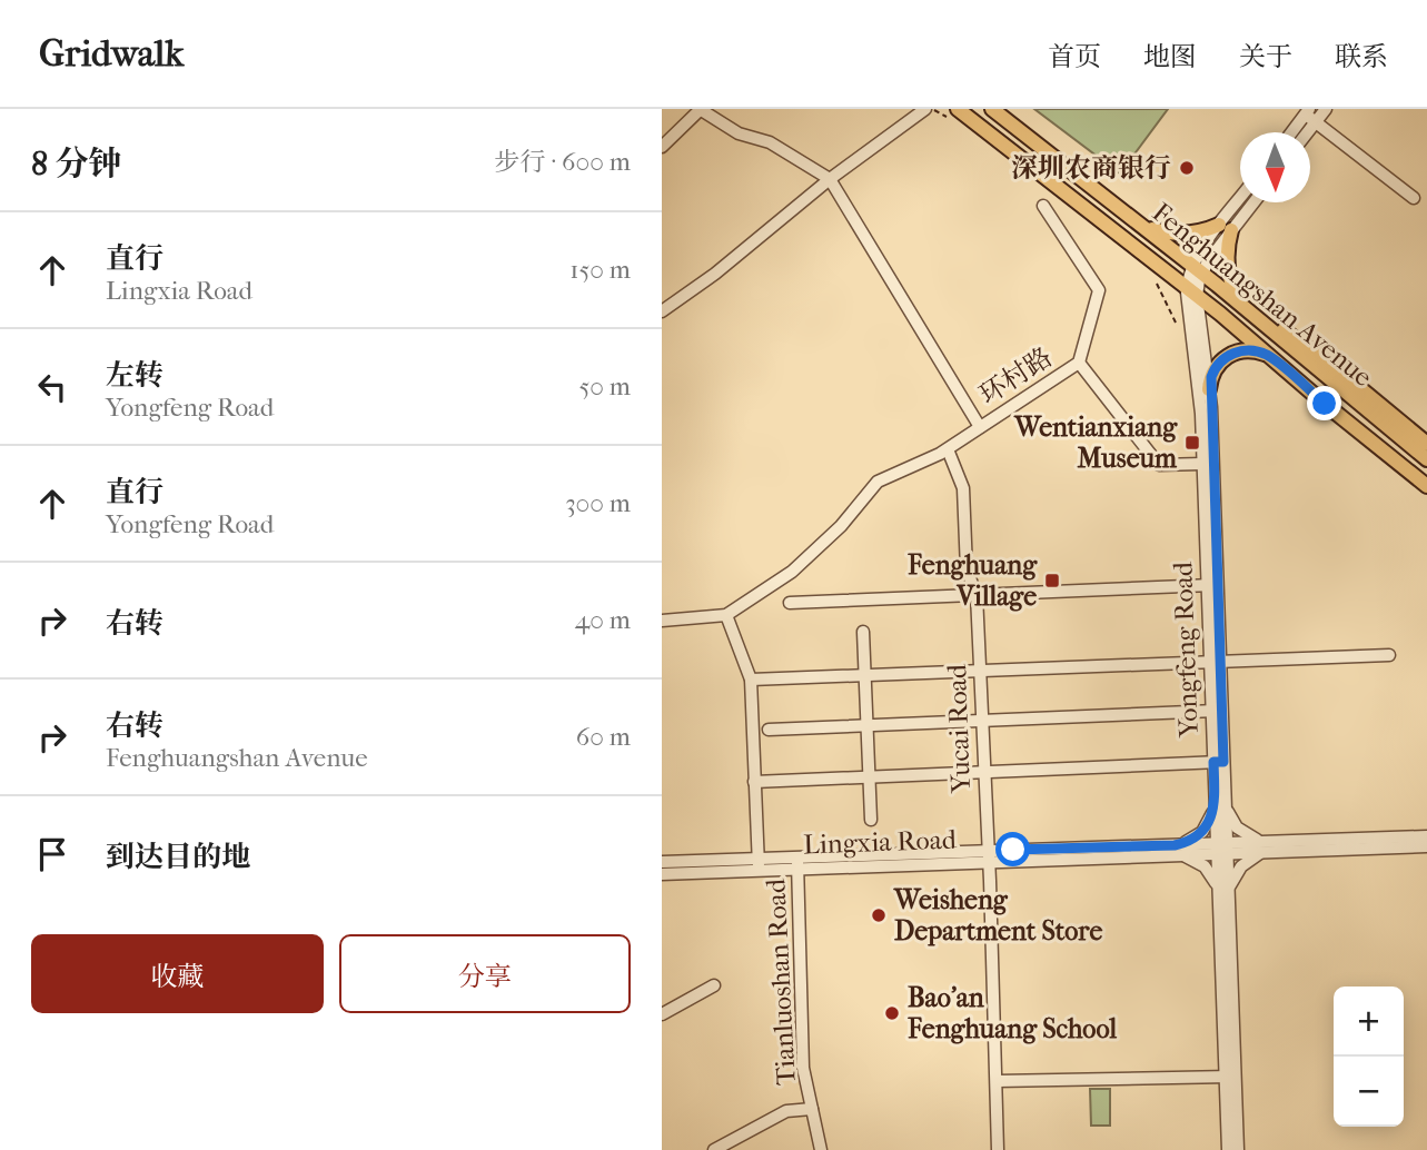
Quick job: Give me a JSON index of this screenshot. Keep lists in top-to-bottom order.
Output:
{
  "streets": {
    "main road": ["Fenghuangshan Avenue"],
    "street": [
      "环村路",
      "Yongfeng Road",
      "Yucai Road",
      "Lingxia Road",
      "Tianluoshan Road"
    ]
  },
  "crossings": [
    ["Fenghuangshan Avenue", "Yongfeng Road"],
    ["环村路", "Yucai Road"],
    ["Yongfeng Road", "Lingxia Road"],
    ["Yucai Road", "Lingxia Road"],
    ["Lingxia Road", "Tianluoshan Road"]
  ],
  "places": {
    "other": ["深圳农商银行", "Weisheng Department Store", "Bao’an Fenghuang School"],
    "transit": ["Wentianxiang Museum", "Fenghuang Village"]
  },
  "north": "bottom",
  "page": {
    "header": "Gridwalk",
    "nav": [
      "首页",
      "地图",
      "关于",
      "联系"
    ],
    "heading": ["8 分钟", "步行 · 600 m"],
    "list": [
      ["直行", "Lingxia Road", "150 m"],
      ["左转", "Yongfeng Road", "50 m"],
      ["直行", "Yongfeng Road", "300 m"],
      ["右转", "40 m"],
      ["右转", "Fenghuangshan Avenue", "60 m"],
      "到达目的地"
    ],
    "buttons": ["收藏", "分享"],
    "map_buttons": ["+", "−"]
  }
}
